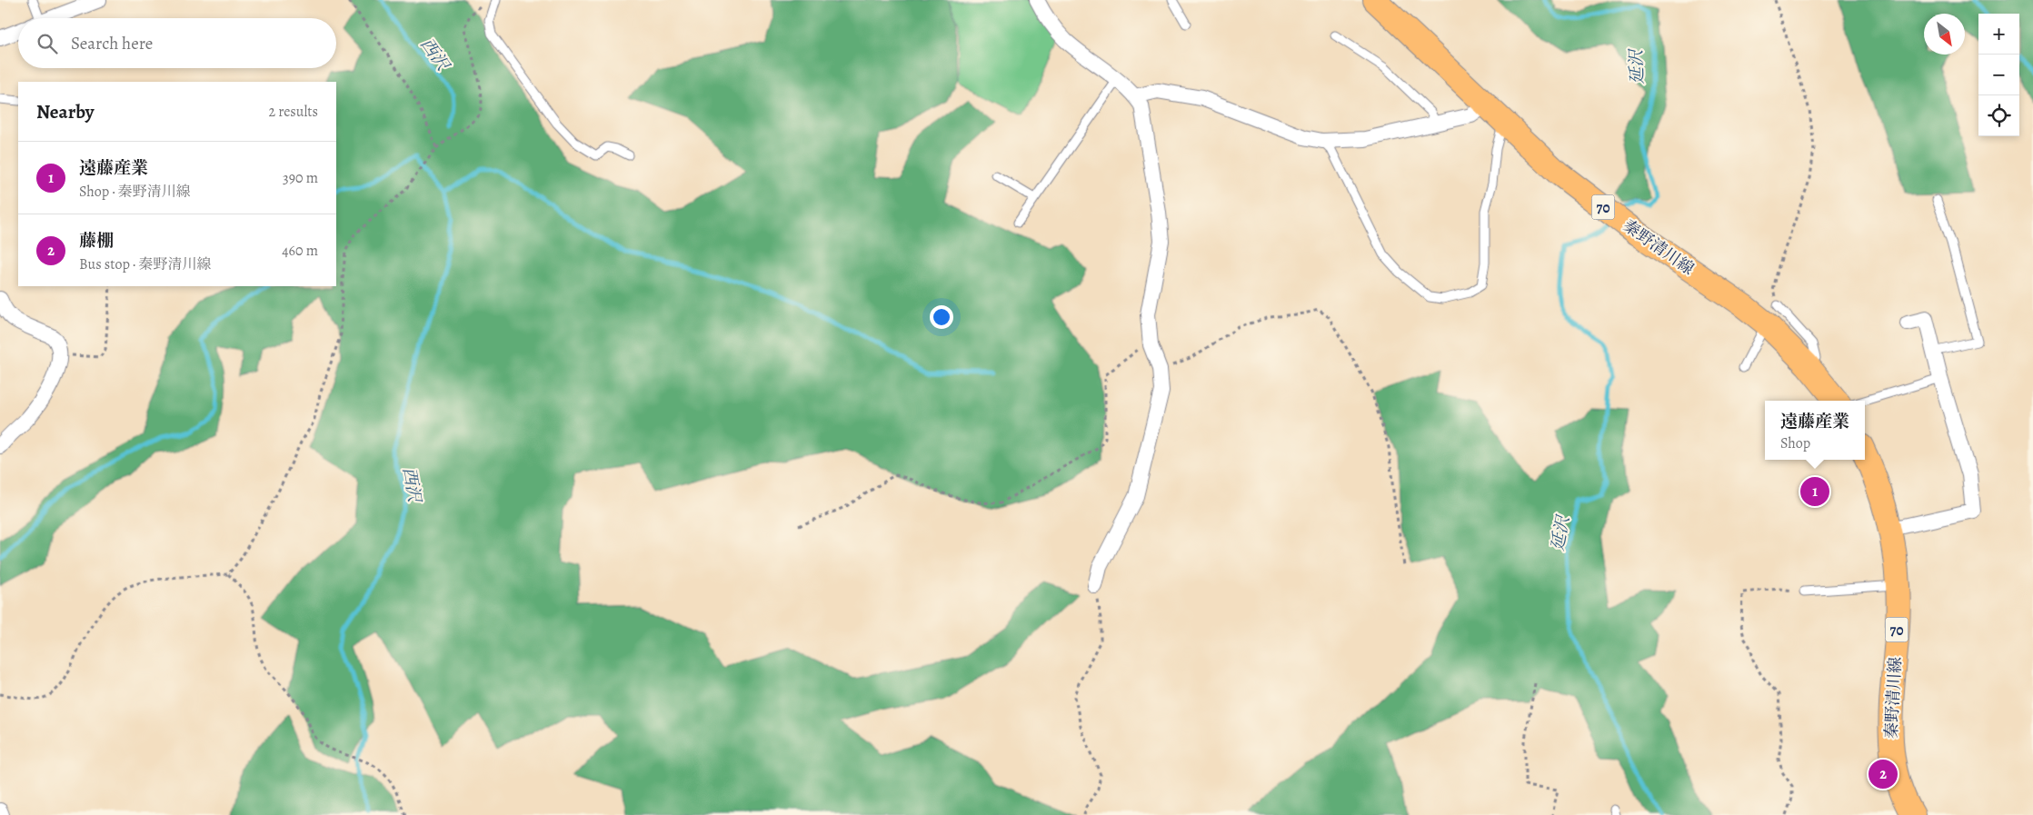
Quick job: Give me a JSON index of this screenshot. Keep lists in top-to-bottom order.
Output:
{
  "streets": {
    "main road": ["70", "秦野清川線"]
  },
  "water": ["西沢", "延沢"],
  "north": "bottom right",
  "page": {
    "map_buttons": ["+", "−"],
    "search": "Search here",
    "heading": ["Nearby", "2 results"],
    "list": [
      {
        "mark": "1",
        "name": "遠藤産業",
        "note": "Shop · 秦野清川線",
        "value": "390 m"
      },
      {
        "mark": "2",
        "name": "藤棚",
        "note": "Bus stop · 秦野清川線",
        "value": "460 m"
      }
    ],
    "popup": ["遠藤産業", "Shop"],
    "pins": ["1", "2"]
  }
}
